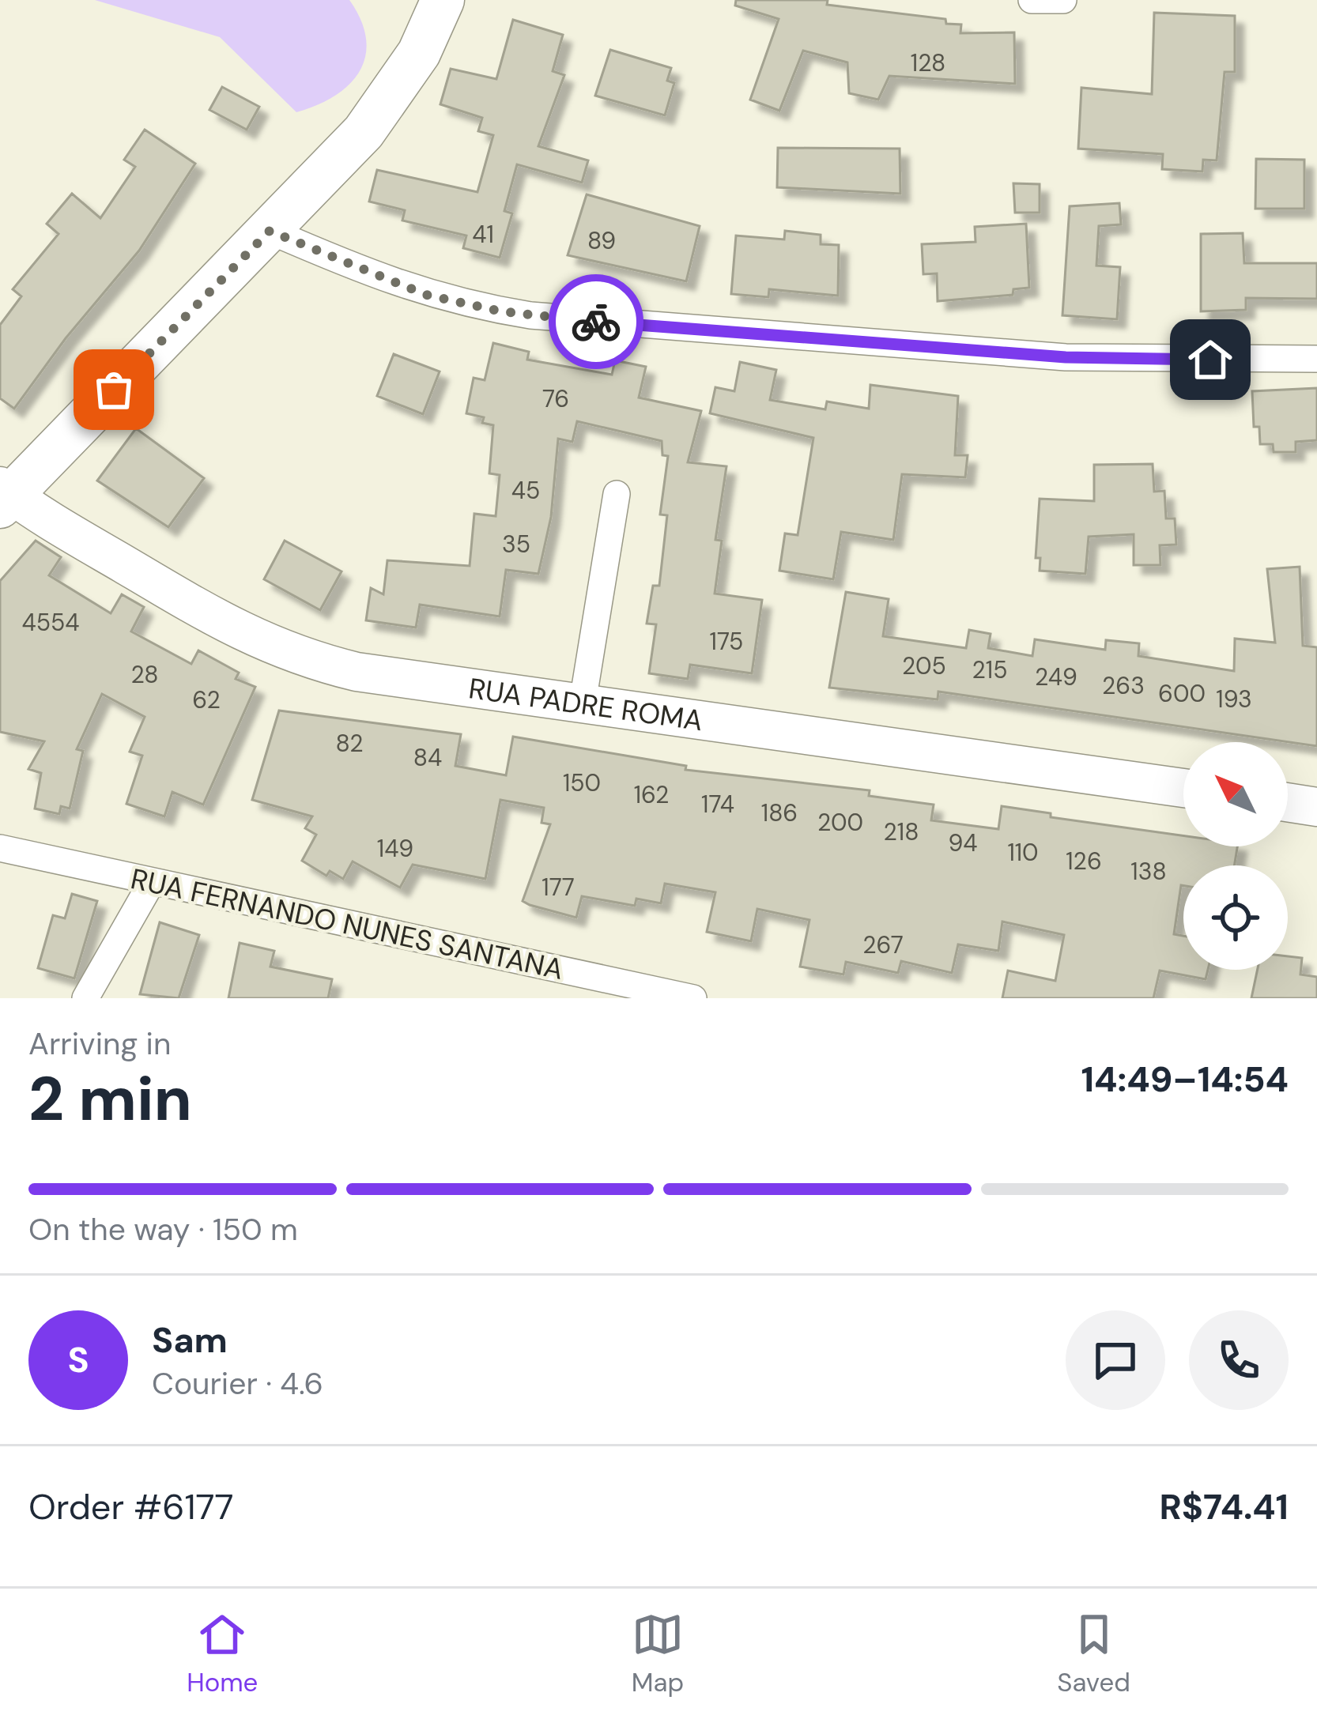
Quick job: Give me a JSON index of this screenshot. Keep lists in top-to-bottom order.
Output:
{
  "streets": {
    "street": ["RUA PADRE ROMA", "RUA FERNANDO NUNES SANTANA"]
  },
  "house_numbers": [
    "128",
    "41",
    "89",
    "76",
    "45",
    "35",
    "4554",
    "175",
    "205",
    "215",
    "28",
    "249",
    "263",
    "600",
    "193",
    "62",
    "82",
    "84",
    "150",
    "162",
    "174",
    "186",
    "200",
    "218",
    "94",
    "149",
    "110",
    "126",
    "138",
    "177",
    "267"
  ],
  "north": "top left",
  "page": {
    "heading": ["2 min", "Arriving in", "14:49–14:54"],
    "panel": [
      "Sam",
      "Courier · 4.6",
      "Order #6177",
      "R$74.41"
    ],
    "bar": "On the way · 150 m",
    "round": "S",
    "tabs": ["Home", "Map", "Saved"]
  }
}
